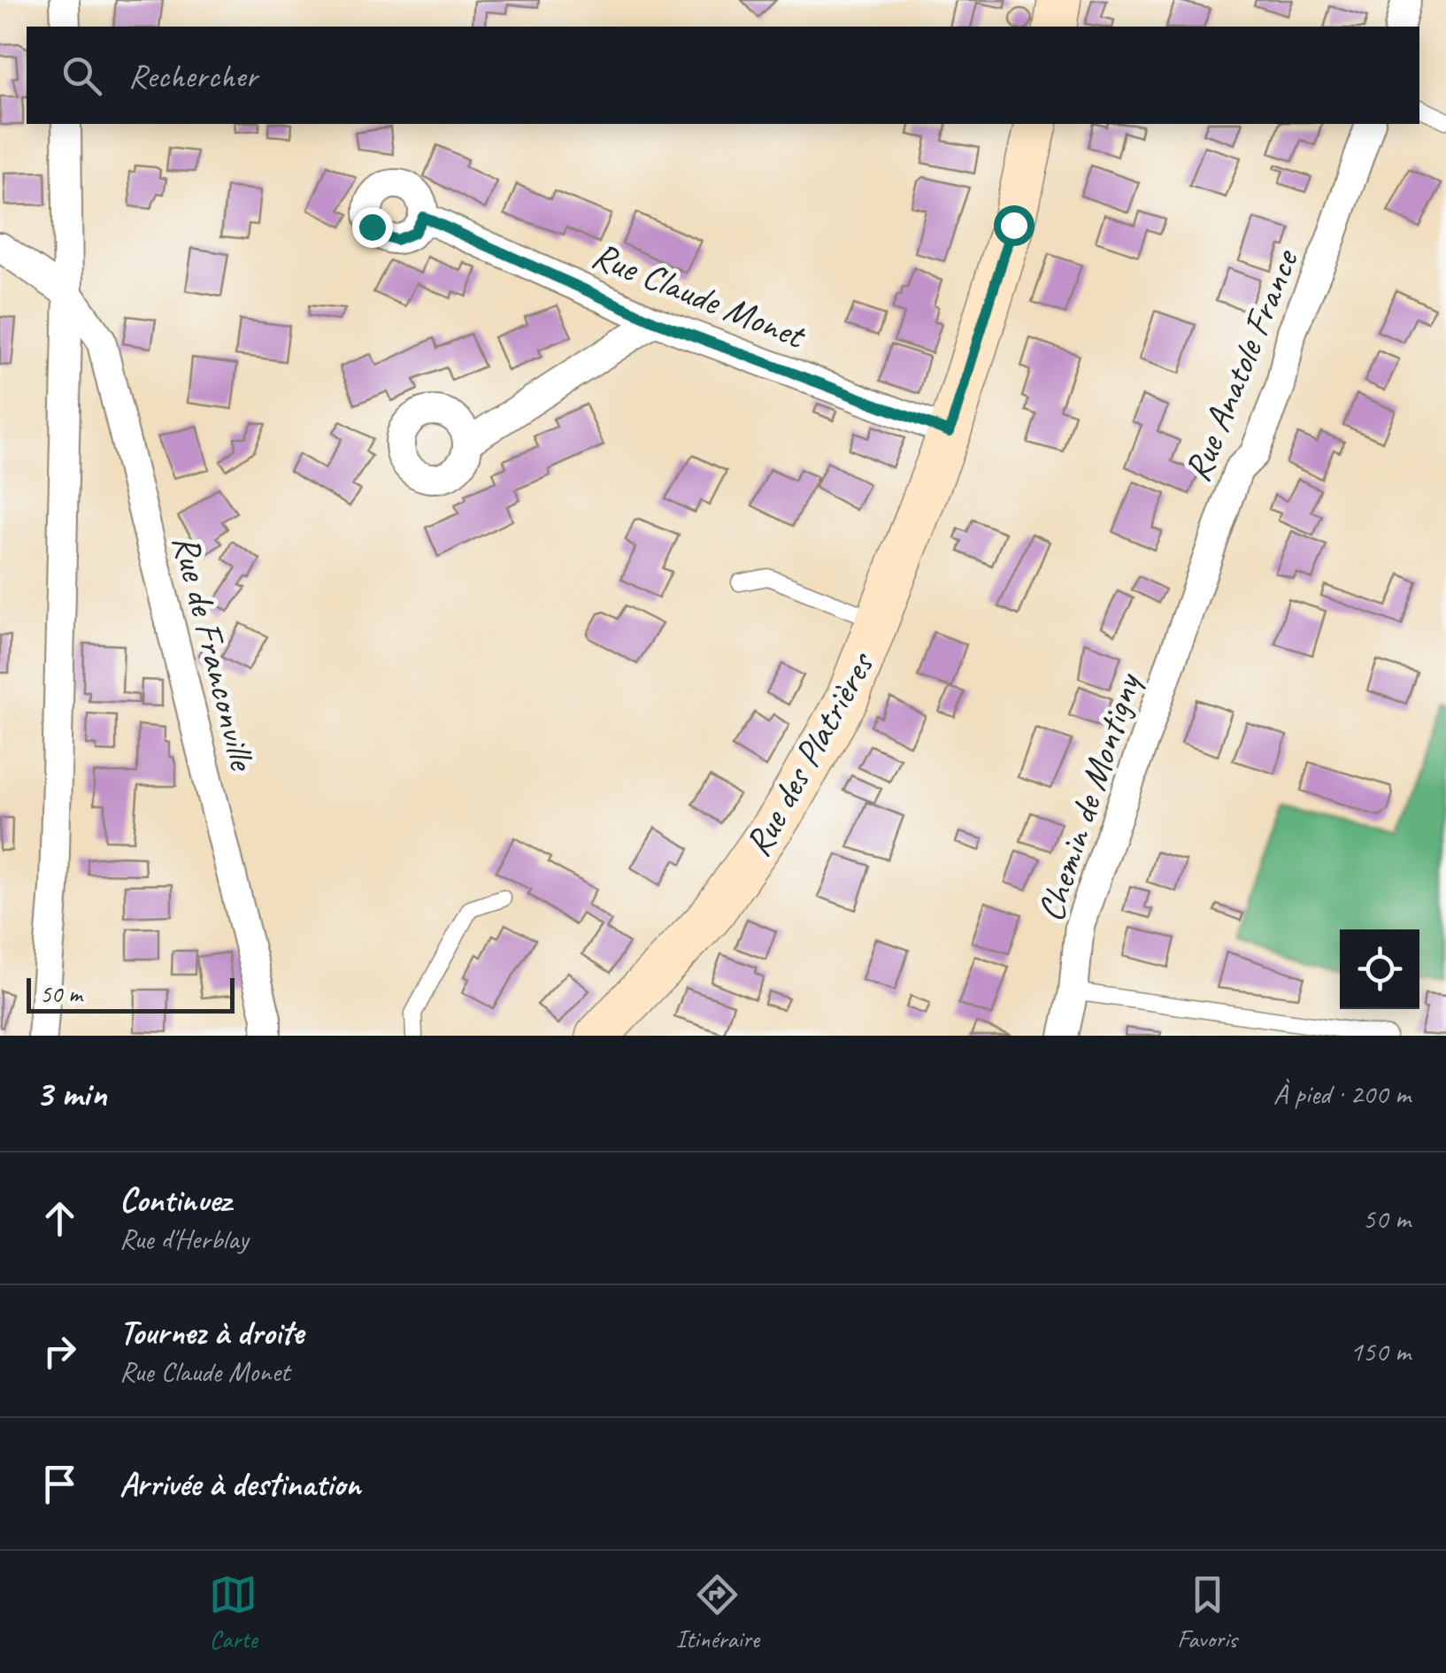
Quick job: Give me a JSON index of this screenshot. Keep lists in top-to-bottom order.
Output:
{
  "streets": {
    "main road": ["Rue des Platrières"],
    "street": [
      "Rue Claude Monet",
      "Rue Anatole France",
      "Rue de Franconville",
      "Chemin de Montigny"
    ]
  },
  "crossings": [
    ["Rue Claude Monet", "Rue des Platrières"],
    ["Rue Anatole France", "Chemin de Montigny"]
  ],
  "scale_bar": "50 m",
  "page": {
    "search": "Rechercher",
    "scale": "50 m",
    "heading": ["3 min", "À pied · 200 m"],
    "list": [
      ["Continuez", "Rue d'Herblay", "50 m"],
      ["Tournez à droite", "Rue Claude Monet", "150 m"],
      "Arrivée à destination"
    ],
    "nav": ["Carte", "Itinéraire", "Favoris"]
  }
}
